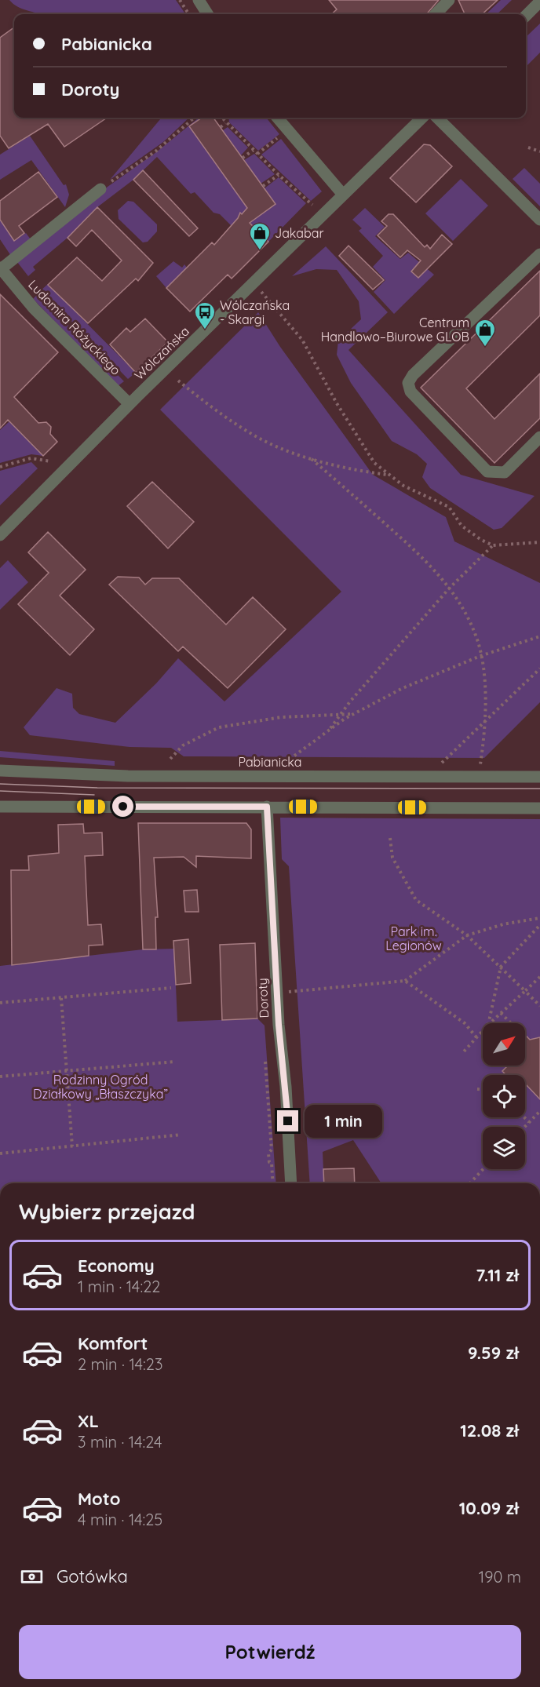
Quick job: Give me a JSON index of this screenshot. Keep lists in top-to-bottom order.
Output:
{
  "streets": {
    "street": [
      "Ludomira Różyckiego",
      "Wólczańska",
      "Pabianicka",
      "Doroty"
    ]
  },
  "crossings": [
    ["Ludomira Różyckiego", "Wólczańska"]
  ],
  "parks": ["Park im. Legionów", "Rodzinny Ogród Działkowy „Błaszczyka”"],
  "places": {
    "shop": ["Jakabar", "Centrum Handlowo–Biurowe GLOB"],
    "bus stop": ["Wólczańska - Skargi"]
  },
  "north": "top right",
  "page": {
    "banner": ["Pabianicka", "Doroty"],
    "bubble": "1 min",
    "heading": "Wybierz przejazd",
    "list": [
      {
        "name": "Economy",
        "note": "1 min · 14:22",
        "value": "7.11 zł"
      },
      {
        "name": "Komfort",
        "note": "2 min · 14:23",
        "value": "9.59 zł"
      },
      {
        "name": "XL",
        "note": "3 min · 14:24",
        "value": "12.08 zł"
      },
      {
        "name": "Moto",
        "note": "4 min · 14:25",
        "value": "10.09 zł"
      }
    ],
    "pay": ["Gotówka", "190 m"],
    "buttons": "Potwierdź"
  }
}
